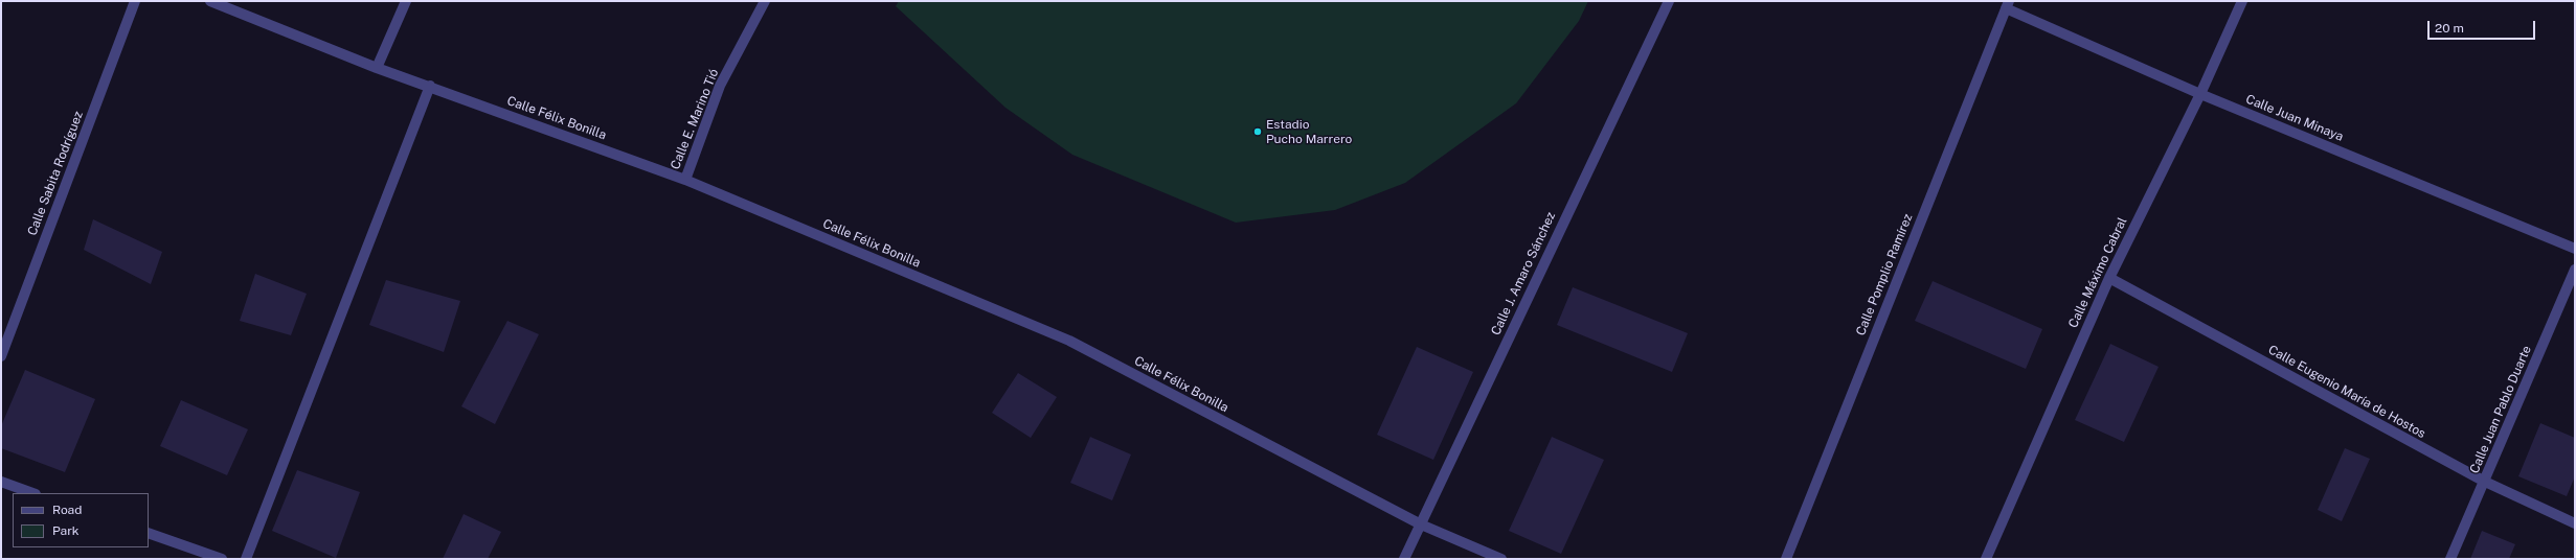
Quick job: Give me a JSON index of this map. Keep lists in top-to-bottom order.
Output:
{
  "streets": {
    "street": [
      "Calle Félix Bonilla",
      "Calle Juan Minaya",
      "Calle E. Marino Tió",
      "Calle Sabita Rodríguez",
      "Calle Máximo Cabral",
      "Calle J. Amaro Sánchez",
      "Calle Pomplio Ramírez",
      "Calle Eugenio María de Hostos",
      "Calle Juan Pablo Duarte"
    ]
  },
  "crossings": [
    ["Calle Félix Bonilla", "Calle E. Marino Tió"],
    ["Calle Félix Bonilla", "Calle J. Amaro Sánchez"],
    ["Calle Juan Minaya", "Calle Máximo Cabral"],
    ["Calle Juan Minaya", "Calle Pomplio Ramírez"],
    ["Calle Máximo Cabral", "Calle Eugenio María de Hostos"],
    ["Calle Eugenio María de Hostos", "Calle Juan Pablo Duarte"]
  ],
  "places": ["Estadio Pucho Marrero"],
  "legend": ["Road", "Park"],
  "scale_bar": "20 m"
}
